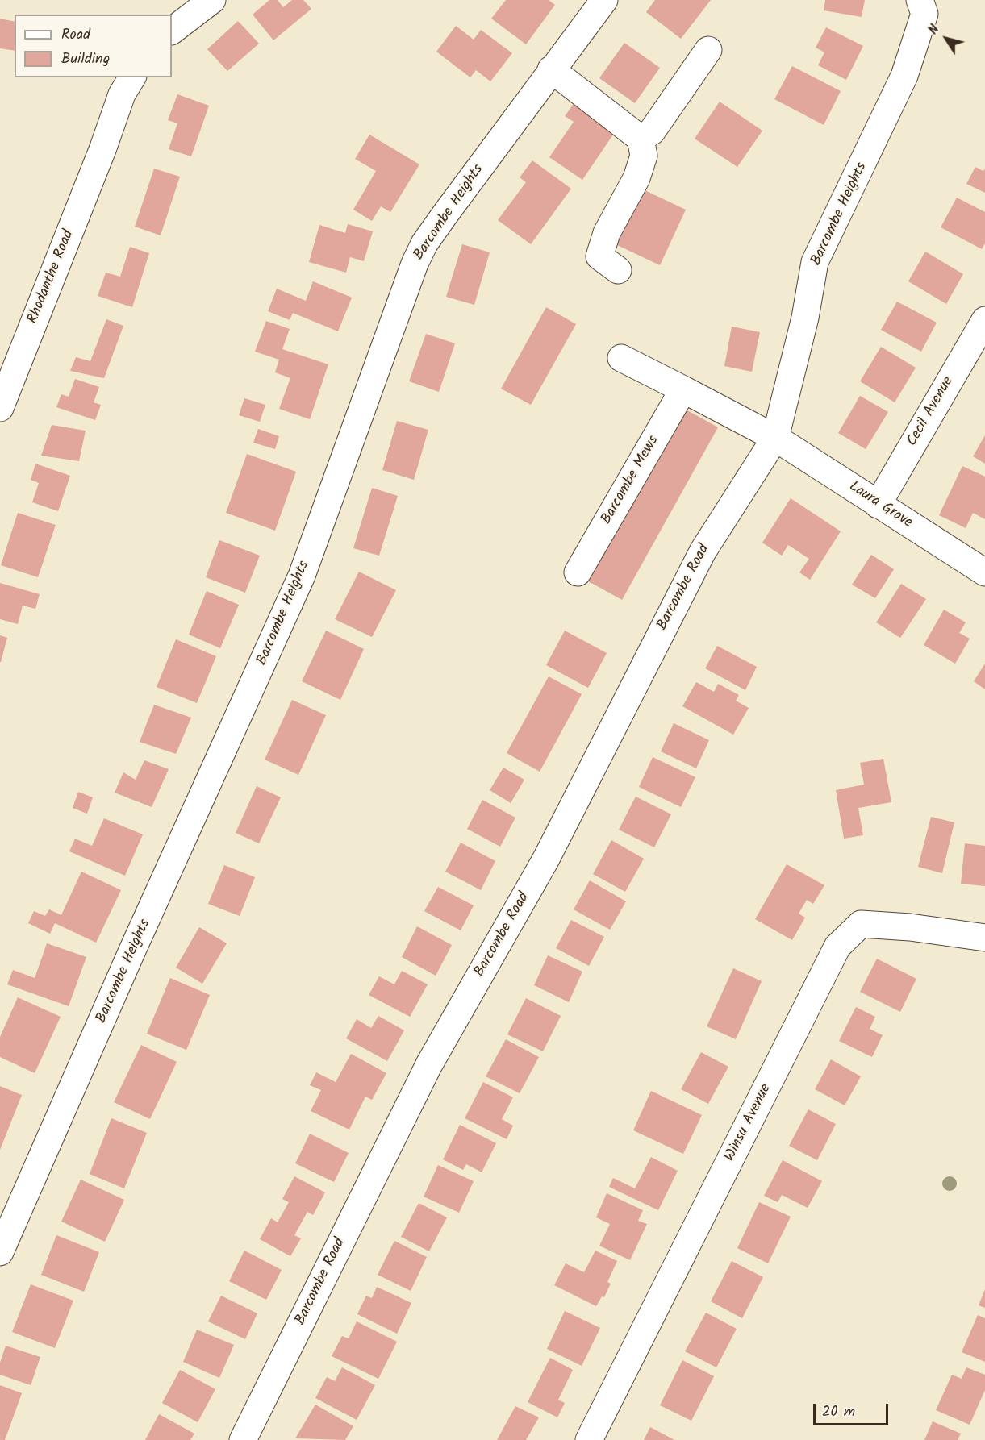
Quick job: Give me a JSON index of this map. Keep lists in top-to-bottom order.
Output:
{
  "streets": {
    "street": [
      "Barcombe Heights",
      "Rhodanthe Road",
      "Cecil Avenue",
      "Barcombe Mews",
      "Laura Grove",
      "Barcombe Road",
      "Winsu Avenue"
    ]
  },
  "crossings": [
    ["Barcombe Heights", "Laura Grove"],
    ["Barcombe Heights", "Barcombe Road"],
    ["Cecil Avenue", "Laura Grove"],
    ["Laura Grove", "Barcombe Road"]
  ],
  "legend": ["Road", "Building"],
  "scale_bar": "20 m",
  "north": "top left"
}
